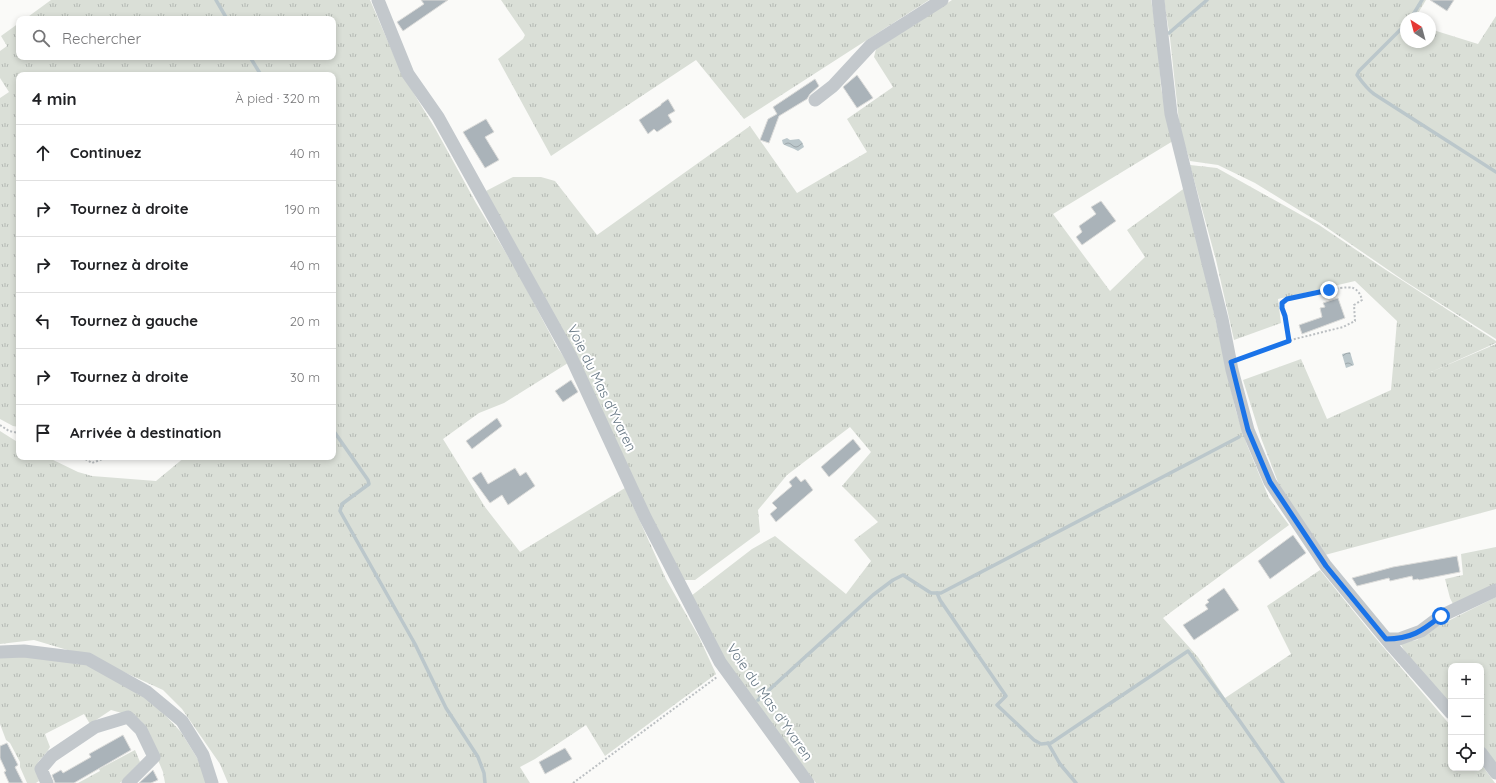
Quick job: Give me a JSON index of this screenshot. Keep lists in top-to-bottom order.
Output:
{
  "streets": {
    "street": ["Voie du Mas d'Yvaren"]
  },
  "north": "top left",
  "page": {
    "search": "Rechercher",
    "heading": ["4 min", "À pied · 320 m"],
    "list": [
      ["Continuez", "40 m"],
      ["Tournez à droite", "190 m"],
      ["Tournez à droite", "40 m"],
      ["Tournez à gauche", "20 m"],
      ["Tournez à droite", "30 m"],
      "Arrivée à destination"
    ],
    "map_buttons": ["+", "−"]
  }
}
